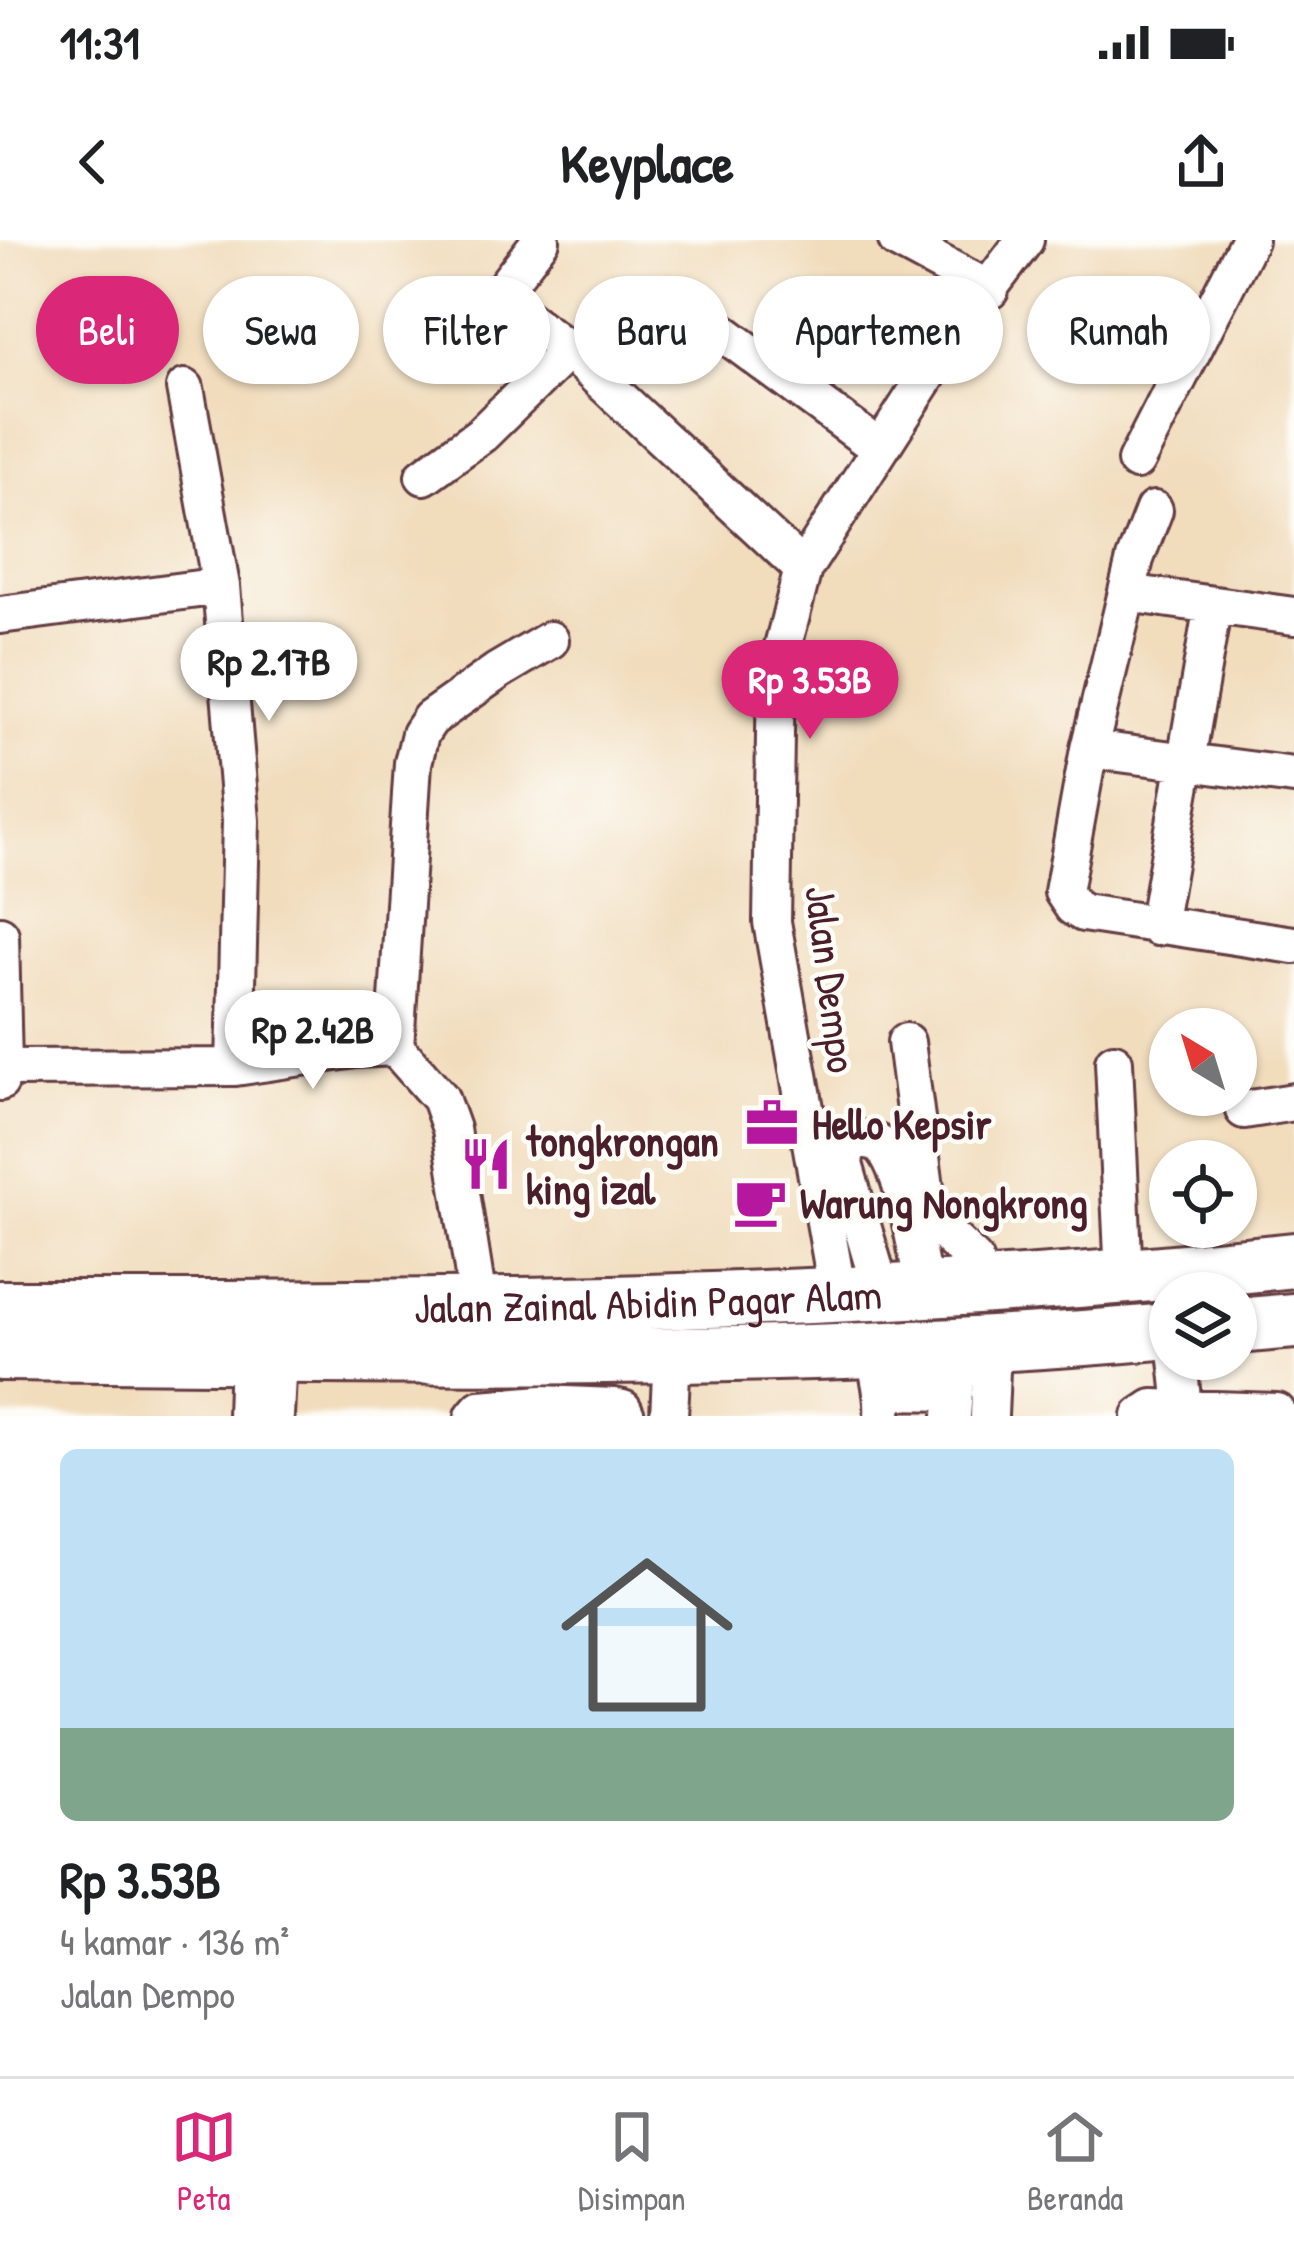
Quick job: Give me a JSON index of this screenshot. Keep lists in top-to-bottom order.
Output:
{
  "streets": {
    "highway": ["Jalan Zainal Abidin Pagar Alam"],
    "street": ["Jalan Dempo"]
  },
  "crossings": [
    ["Jalan Dempo", "Jalan Zainal Abidin Pagar Alam"]
  ],
  "places": {
    "office": ["Hello Kepsir"],
    "restaurant": ["tongkrongan king izal"],
    "cafe": ["Warung Nongkrong"]
  },
  "north": "top left",
  "page": {
    "status": "11:31",
    "header": "Keyplace",
    "chip": [
      "Beli",
      "Sewa",
      "Filter",
      "Baru",
      "Apartemen",
      "Rumah"
    ],
    "price": ["Rp 2.17B", "Rp 3.53B", "Rp 2.42B"],
    "list": [
      {
        "name": "Rp 3.53B",
        "note": "4 kamar · 136 m² · Jalan Dempo"
      }
    ],
    "tabs": ["Peta", "Disimpan", "Beranda"]
  }
}
